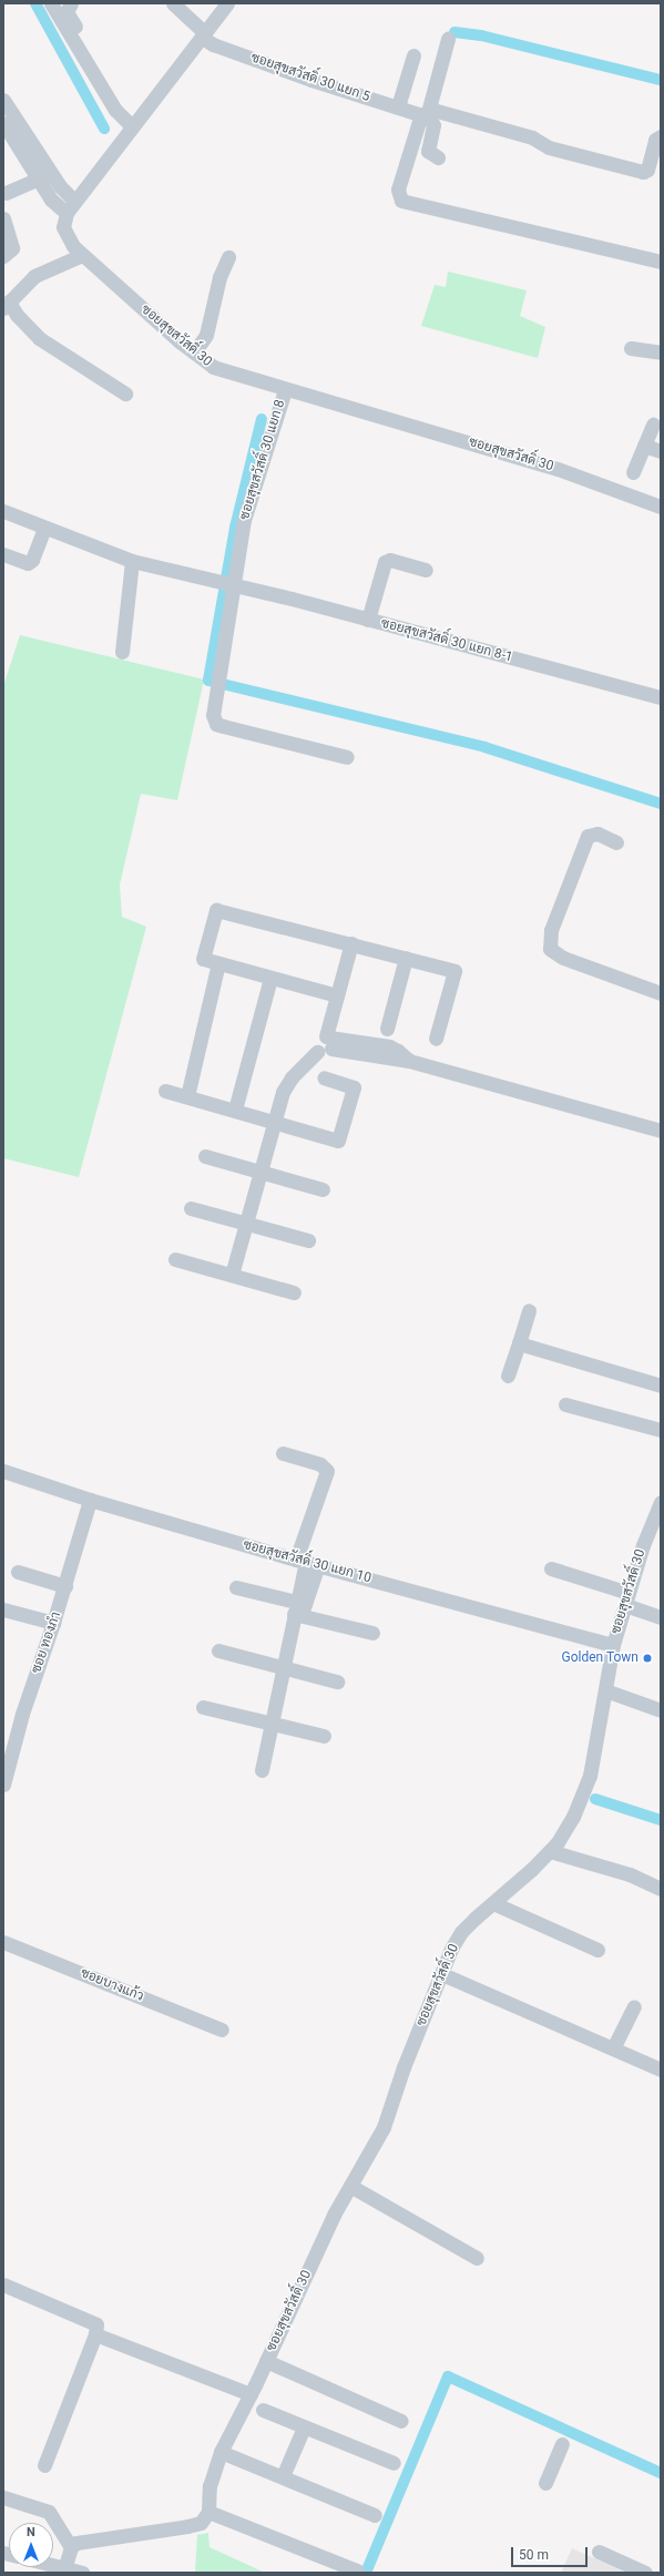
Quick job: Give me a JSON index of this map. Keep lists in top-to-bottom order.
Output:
{
  "streets": {
    "street": [
      "ซอยสุขสวัสดิ์ 30 แยก 5",
      "ซอยสุขสวัสดิ์ 30",
      "ซอยสุขสวัสดิ์ 30 แยก 8",
      "ซอยสุขสวัสดิ์ 30 แยก 8-1",
      "ซอยสุขสวัสดิ์ 30 แยก 10",
      "ซอย ทองภํา",
      "ซอยบางแก้ว"
    ]
  },
  "crossings": [
    ["ซอยสุขสวัสดิ์ 30", "ซอยสุขสวัสดิ์ 30 แยก 8"],
    ["ซอยสุขสวัสดิ์ 30", "ซอยสุขสวัสดิ์ 30 แยก 10"],
    ["ซอยสุขสวัสดิ์ 30 แยก 8", "ซอยสุขสวัสดิ์ 30 แยก 8-1"],
    ["ซอยสุขสวัสดิ์ 30 แยก 10", "ซอย ทองภํา"]
  ],
  "places": ["Golden Town"],
  "scale_bar": "50 m",
  "north": "top"
}
